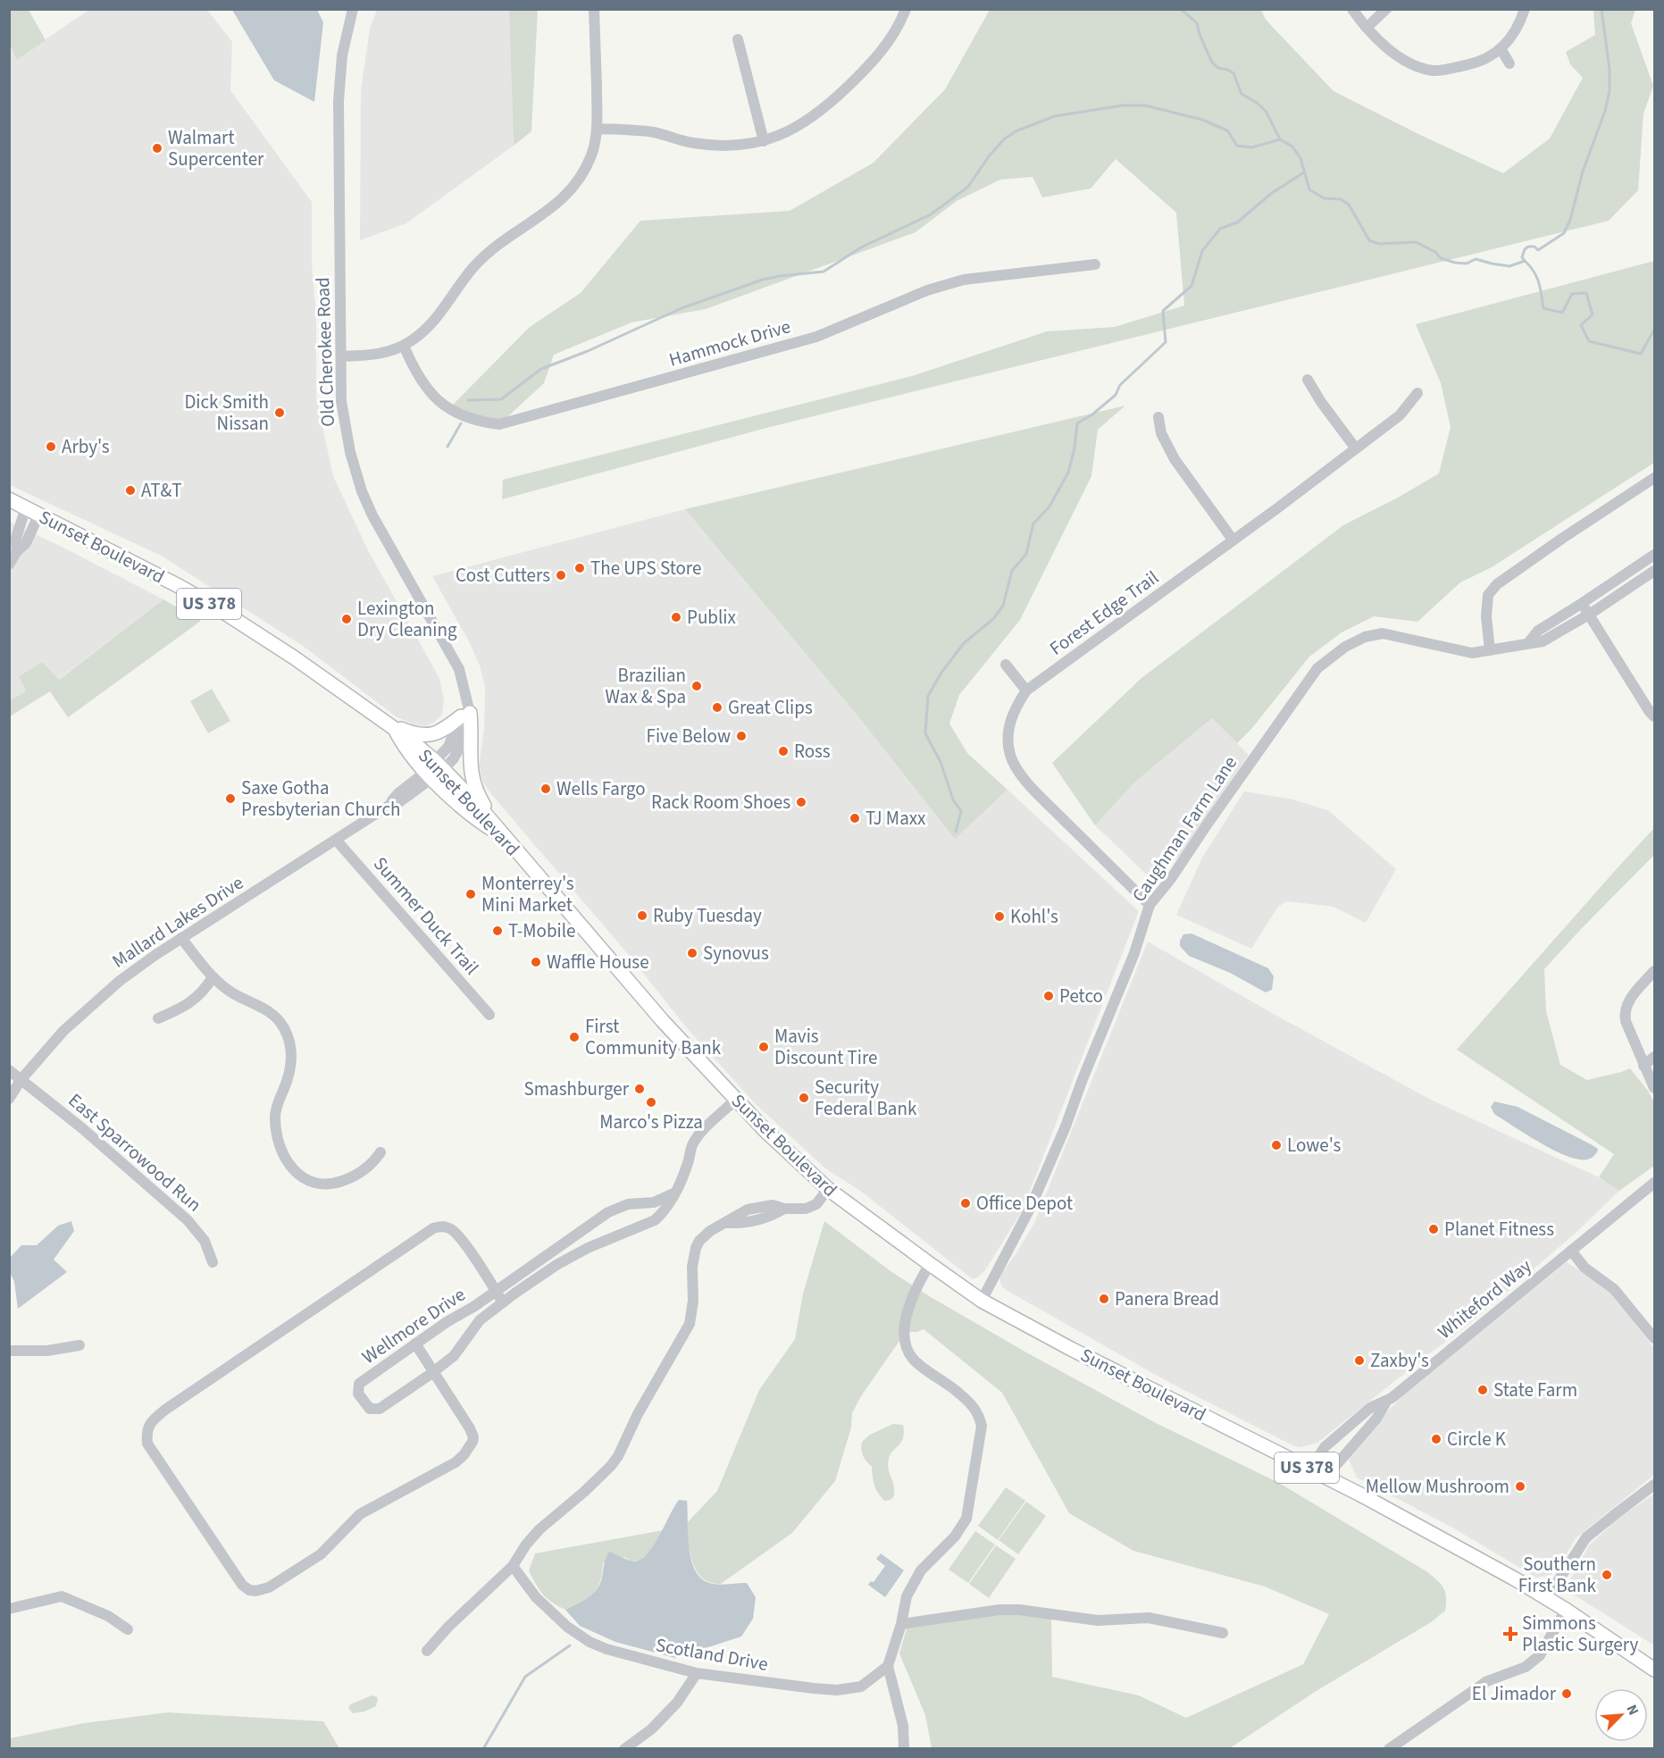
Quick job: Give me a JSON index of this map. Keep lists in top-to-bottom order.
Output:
{
  "streets": {
    "main road": ["Sunset Boulevard", "US 378"],
    "street": [
      "Hammock Drive",
      "Old Cherokee Road",
      "Forest Edge Trail",
      "Caughman Farm Lane",
      "Summer Duck Trail",
      "Mallard Lakes Drive",
      "East Sparrowood Run",
      "Whiteford Way",
      "Wellmore Drive",
      "Scotland Drive"
    ]
  },
  "crossings": [
    ["Sunset Boulevard", "Caughman Farm Lane"],
    ["Sunset Boulevard", "Mallard Lakes Drive"],
    ["Sunset Boulevard", "Whiteford Way"],
    ["Sunset Boulevard", "Wellmore Drive"],
    ["Forest Edge Trail", "Caughman Farm Lane"],
    ["Summer Duck Trail", "Mallard Lakes Drive"],
    ["Mallard Lakes Drive", "East Sparrowood Run"]
  ],
  "places": {
    "other": [
      "Walmart Supercenter",
      "Dick Smith Nissan",
      "Arby's",
      "AT&T",
      "The UPS Store",
      "Cost Cutters",
      "Publix",
      "Lexington Dry Cleaning",
      "Brazilian Wax & Spa",
      "Great Clips",
      "Five Below",
      "Ross",
      "Wells Fargo",
      "Saxe Gotha Presbyterian Church",
      "Rack Room Shoes",
      "TJ Maxx",
      "Monterrey's Mini Market",
      "Ruby Tuesday",
      "Kohl's",
      "T-Mobile",
      "Synovus",
      "Waffle House",
      "Petco",
      "First Community Bank",
      "Mavis Discount Tire",
      "Smashburger",
      "Security Federal Bank",
      "Marco's Pizza",
      "Lowe's",
      "Office Depot",
      "Planet Fitness",
      "Panera Bread",
      "Zaxby's",
      "State Farm",
      "Circle K",
      "Mellow Mushroom",
      "Southern First Bank",
      "El Jimador"
    ],
    "health": ["Simmons Plastic Surgery"]
  },
  "north": "top right"
}
